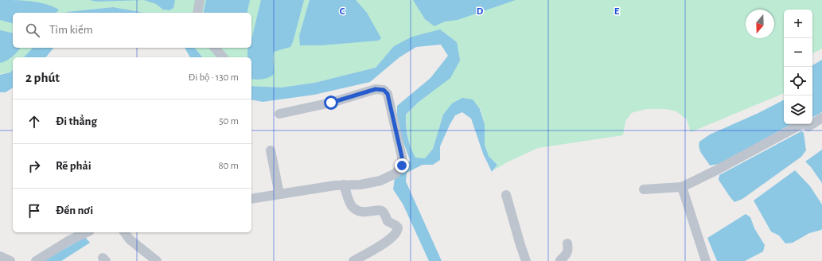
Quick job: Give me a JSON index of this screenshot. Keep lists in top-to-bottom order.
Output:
{
  "north": "bottom",
  "page": {
    "map_buttons": ["+", "−"],
    "search": "Tìm kiếm",
    "heading": ["2 phút", "Đi bộ · 130 m"],
    "list": [
      ["Đi thẳng", "50 m"],
      ["Rẽ phải", "80 m"],
      "Đến nơi"
    ]
  },
  "grid": {
    "columns": ["C", "D", "E"]
  }
}
